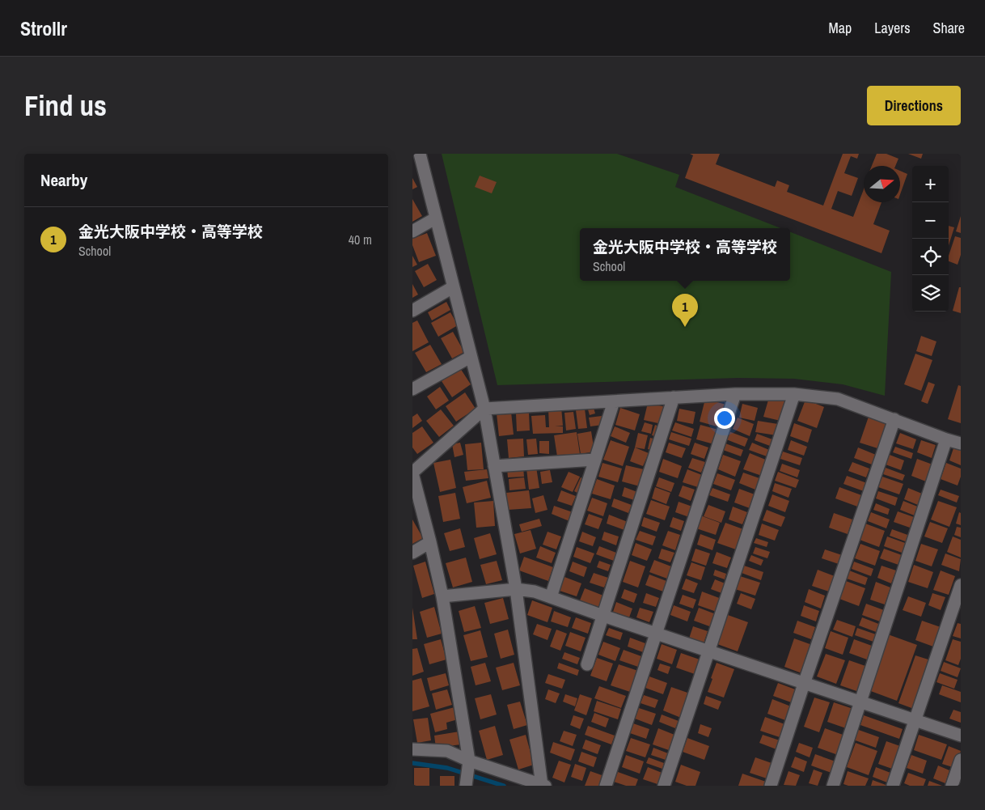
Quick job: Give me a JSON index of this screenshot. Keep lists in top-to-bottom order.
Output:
{
  "north": "right",
  "page": {
    "header": "Strollr",
    "nav": ["Map", "Layers", "Share"],
    "buttons": "Directions",
    "title": "Find us",
    "heading": "Nearby",
    "map_buttons": ["+", "−"],
    "list": [
      {
        "mark": "1",
        "name": "金光大阪中学校・高等学校",
        "note": "School",
        "value": "40 m"
      }
    ],
    "popup": ["金光大阪中学校・高等学校", "School"],
    "pins": "1"
  }
}
